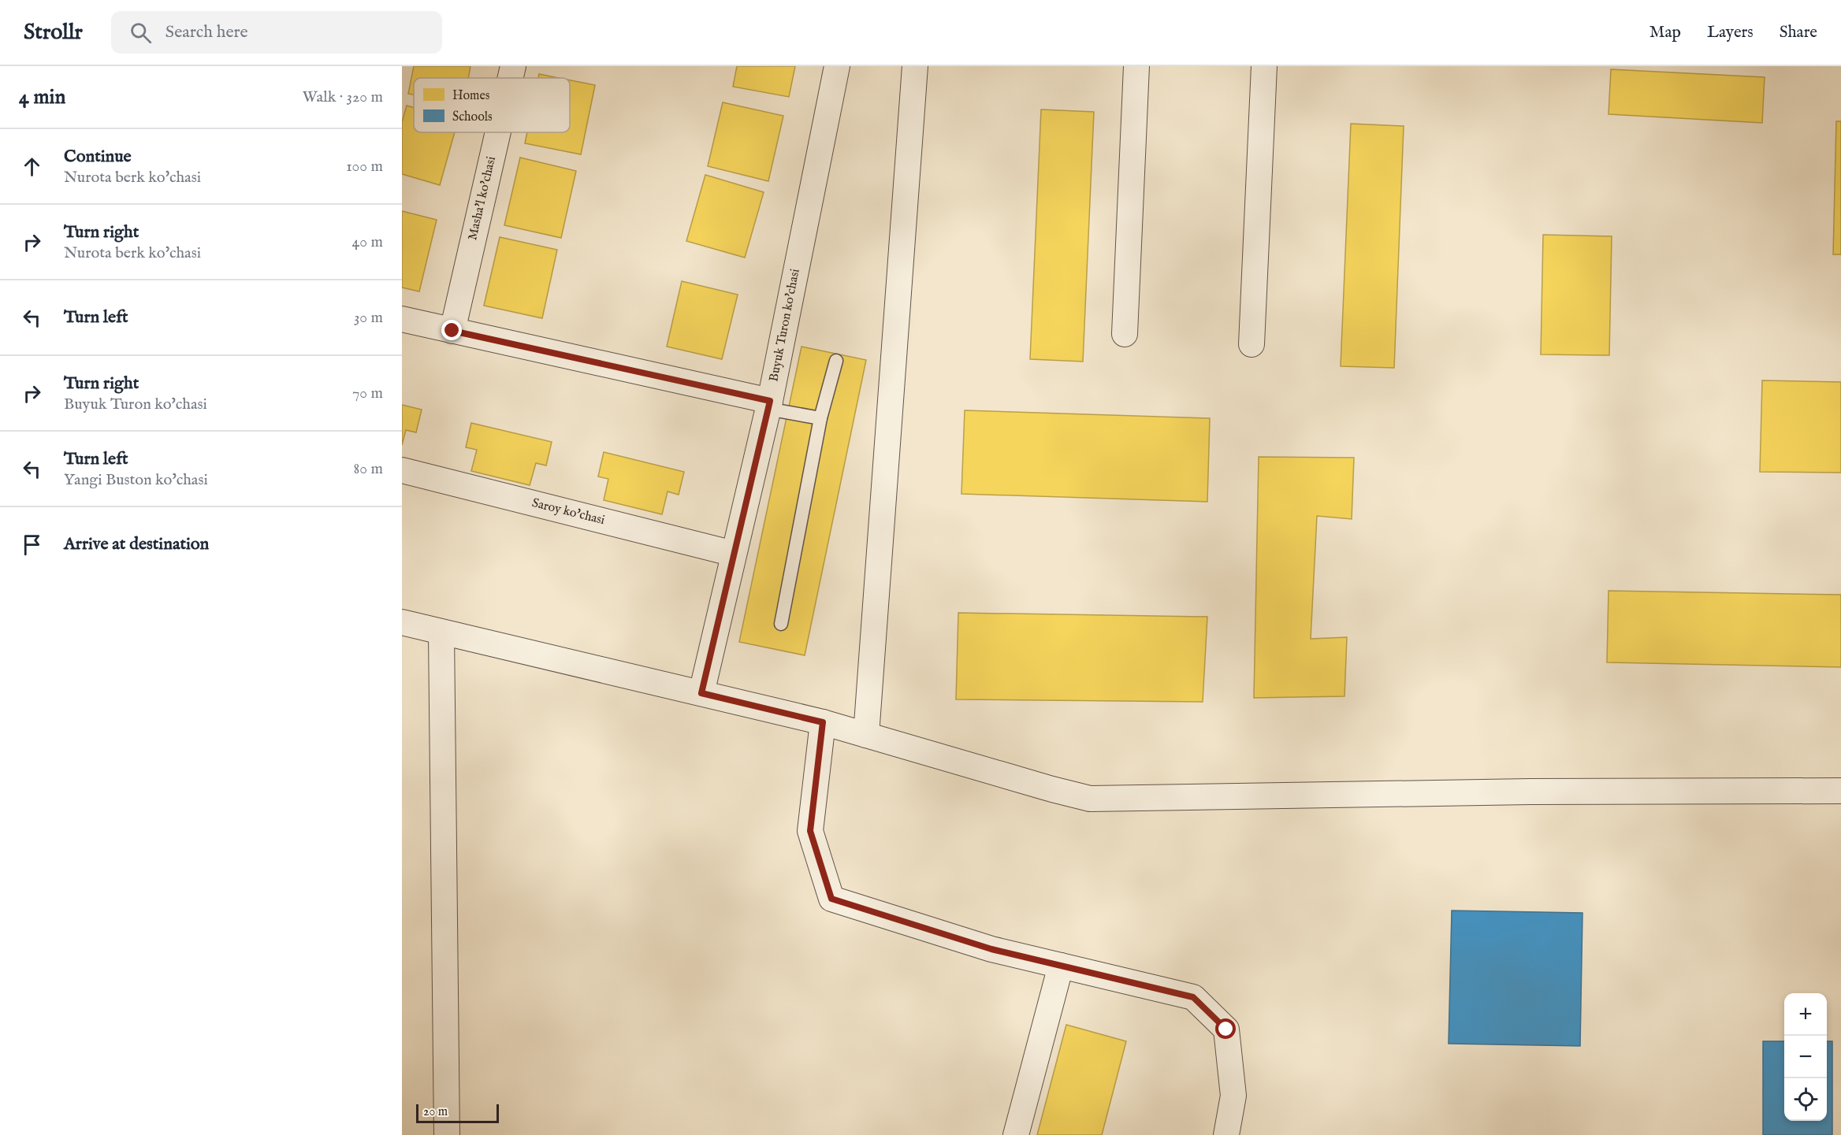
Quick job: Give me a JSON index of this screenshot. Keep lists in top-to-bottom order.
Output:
{
  "streets": {
    "street": ["Masha'l ko'chasi", "Buyuk Turon ko'chasi", "Saroy ko'chasi"]
  },
  "crossings": [
    ["Buyuk Turon ko'chasi", "Saroy ko'chasi"]
  ],
  "legend": ["Homes", "Schools"],
  "scale_bar": "20 m",
  "page": {
    "header": "Strollr",
    "search": "Search here",
    "nav": ["Map", "Layers", "Share"],
    "heading": ["4 min", "Walk · 320 m"],
    "list": [
      ["Continue", "Nurota berk ko'chasi", "100 m"],
      ["Turn right", "Nurota berk ko'chasi", "40 m"],
      ["Turn left", "30 m"],
      ["Turn right", "Buyuk Turon ko'chasi", "70 m"],
      ["Turn left", "Yangi Buston ko'chasi", "80 m"],
      "Arrive at destination"
    ],
    "map_buttons": ["+", "−"],
    "scale": "20 m"
  }
}
